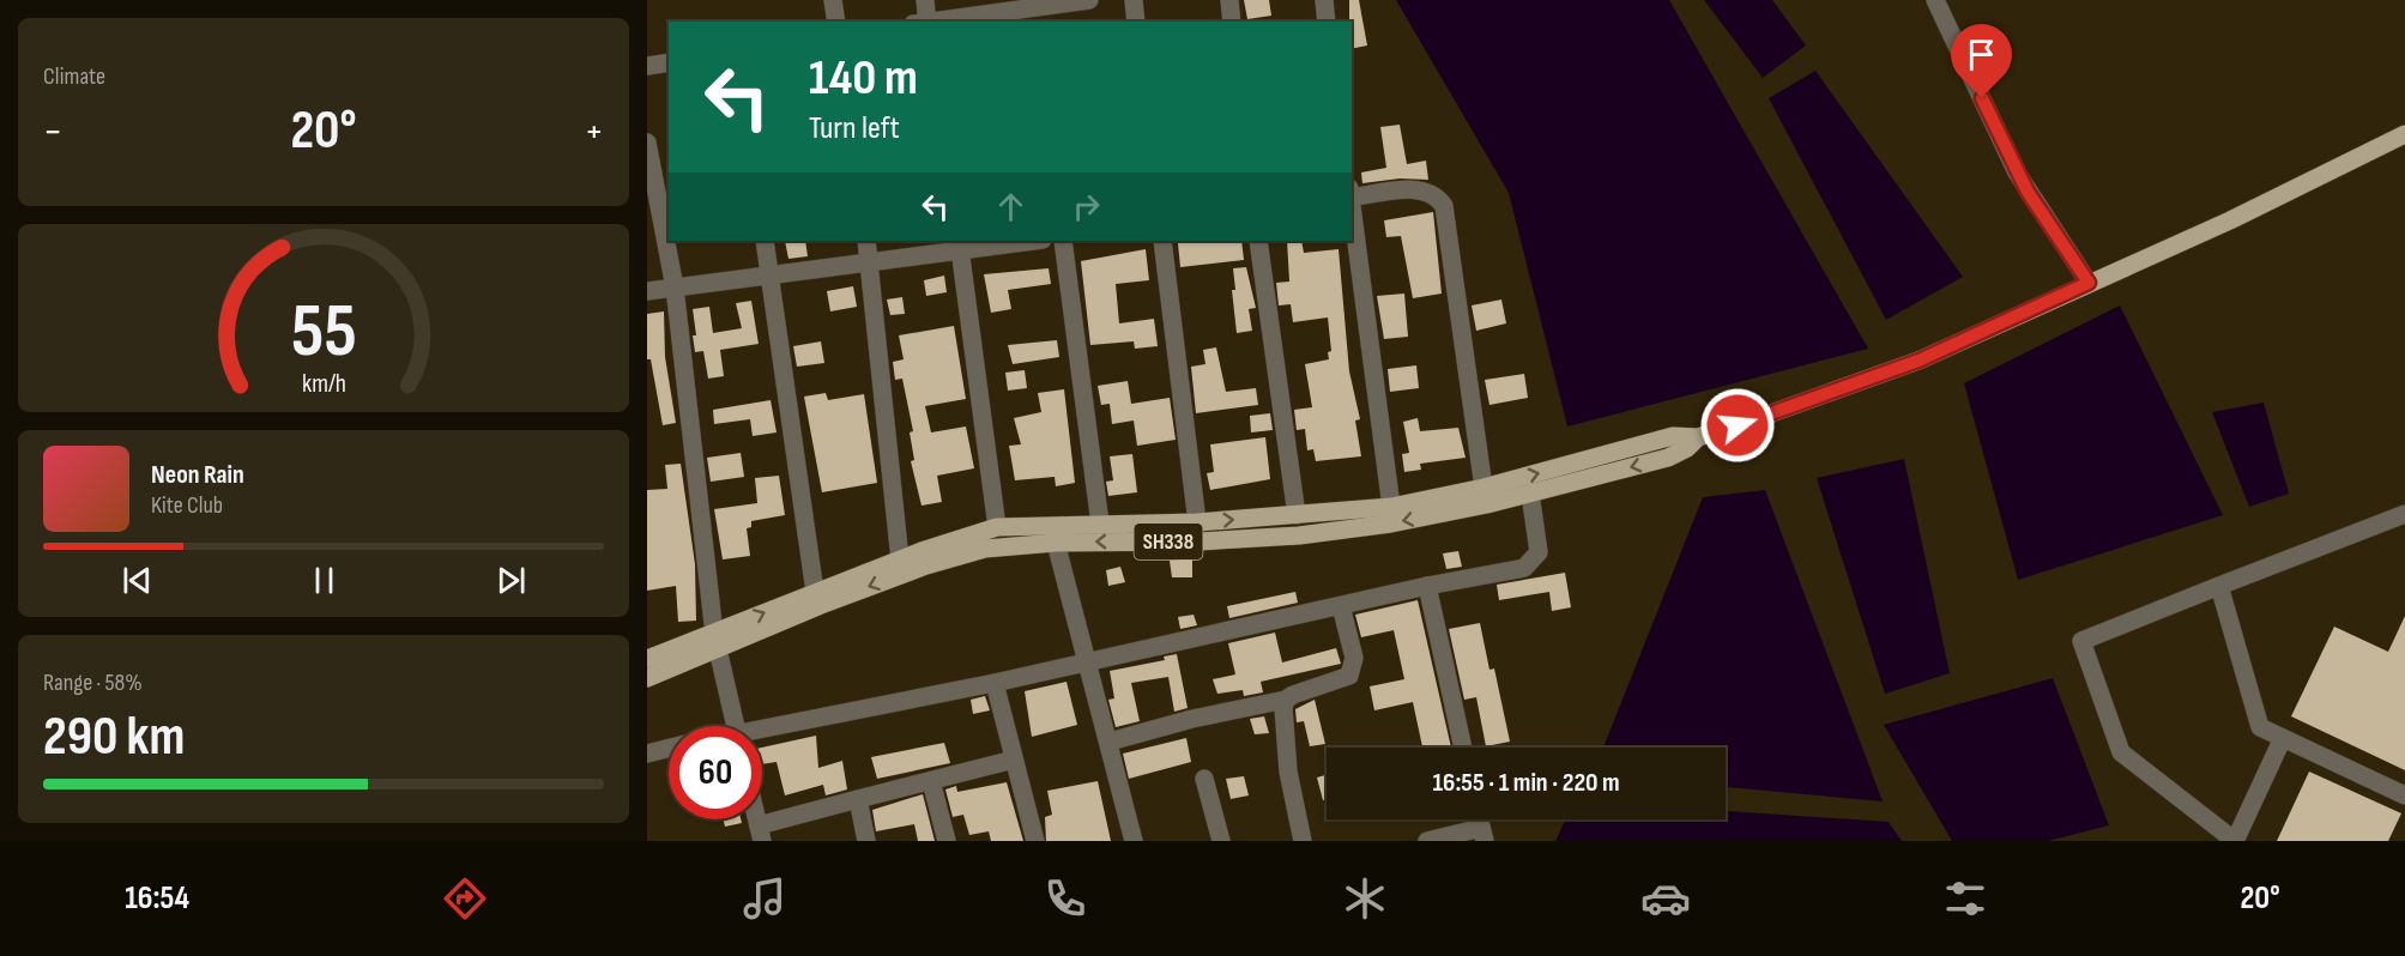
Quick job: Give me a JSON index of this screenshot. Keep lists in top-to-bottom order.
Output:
{
  "streets": {
    "main road": ["SH338"]
  },
  "page": {
    "tile": [
      "Climate",
      ["Range · 58%", "290 km"]
    ],
    "turn": ["140 m", "Turn left"],
    "heat": ["−", "20°", "+"],
    "song": ["Neon Rain", "Kite Club"],
    "limit": "60",
    "trip": "16:55 · 1 min · 220 m",
    "tabs": ["16:54", "20°"],
    "gauge": ["55", "km/h"]
  }
}
